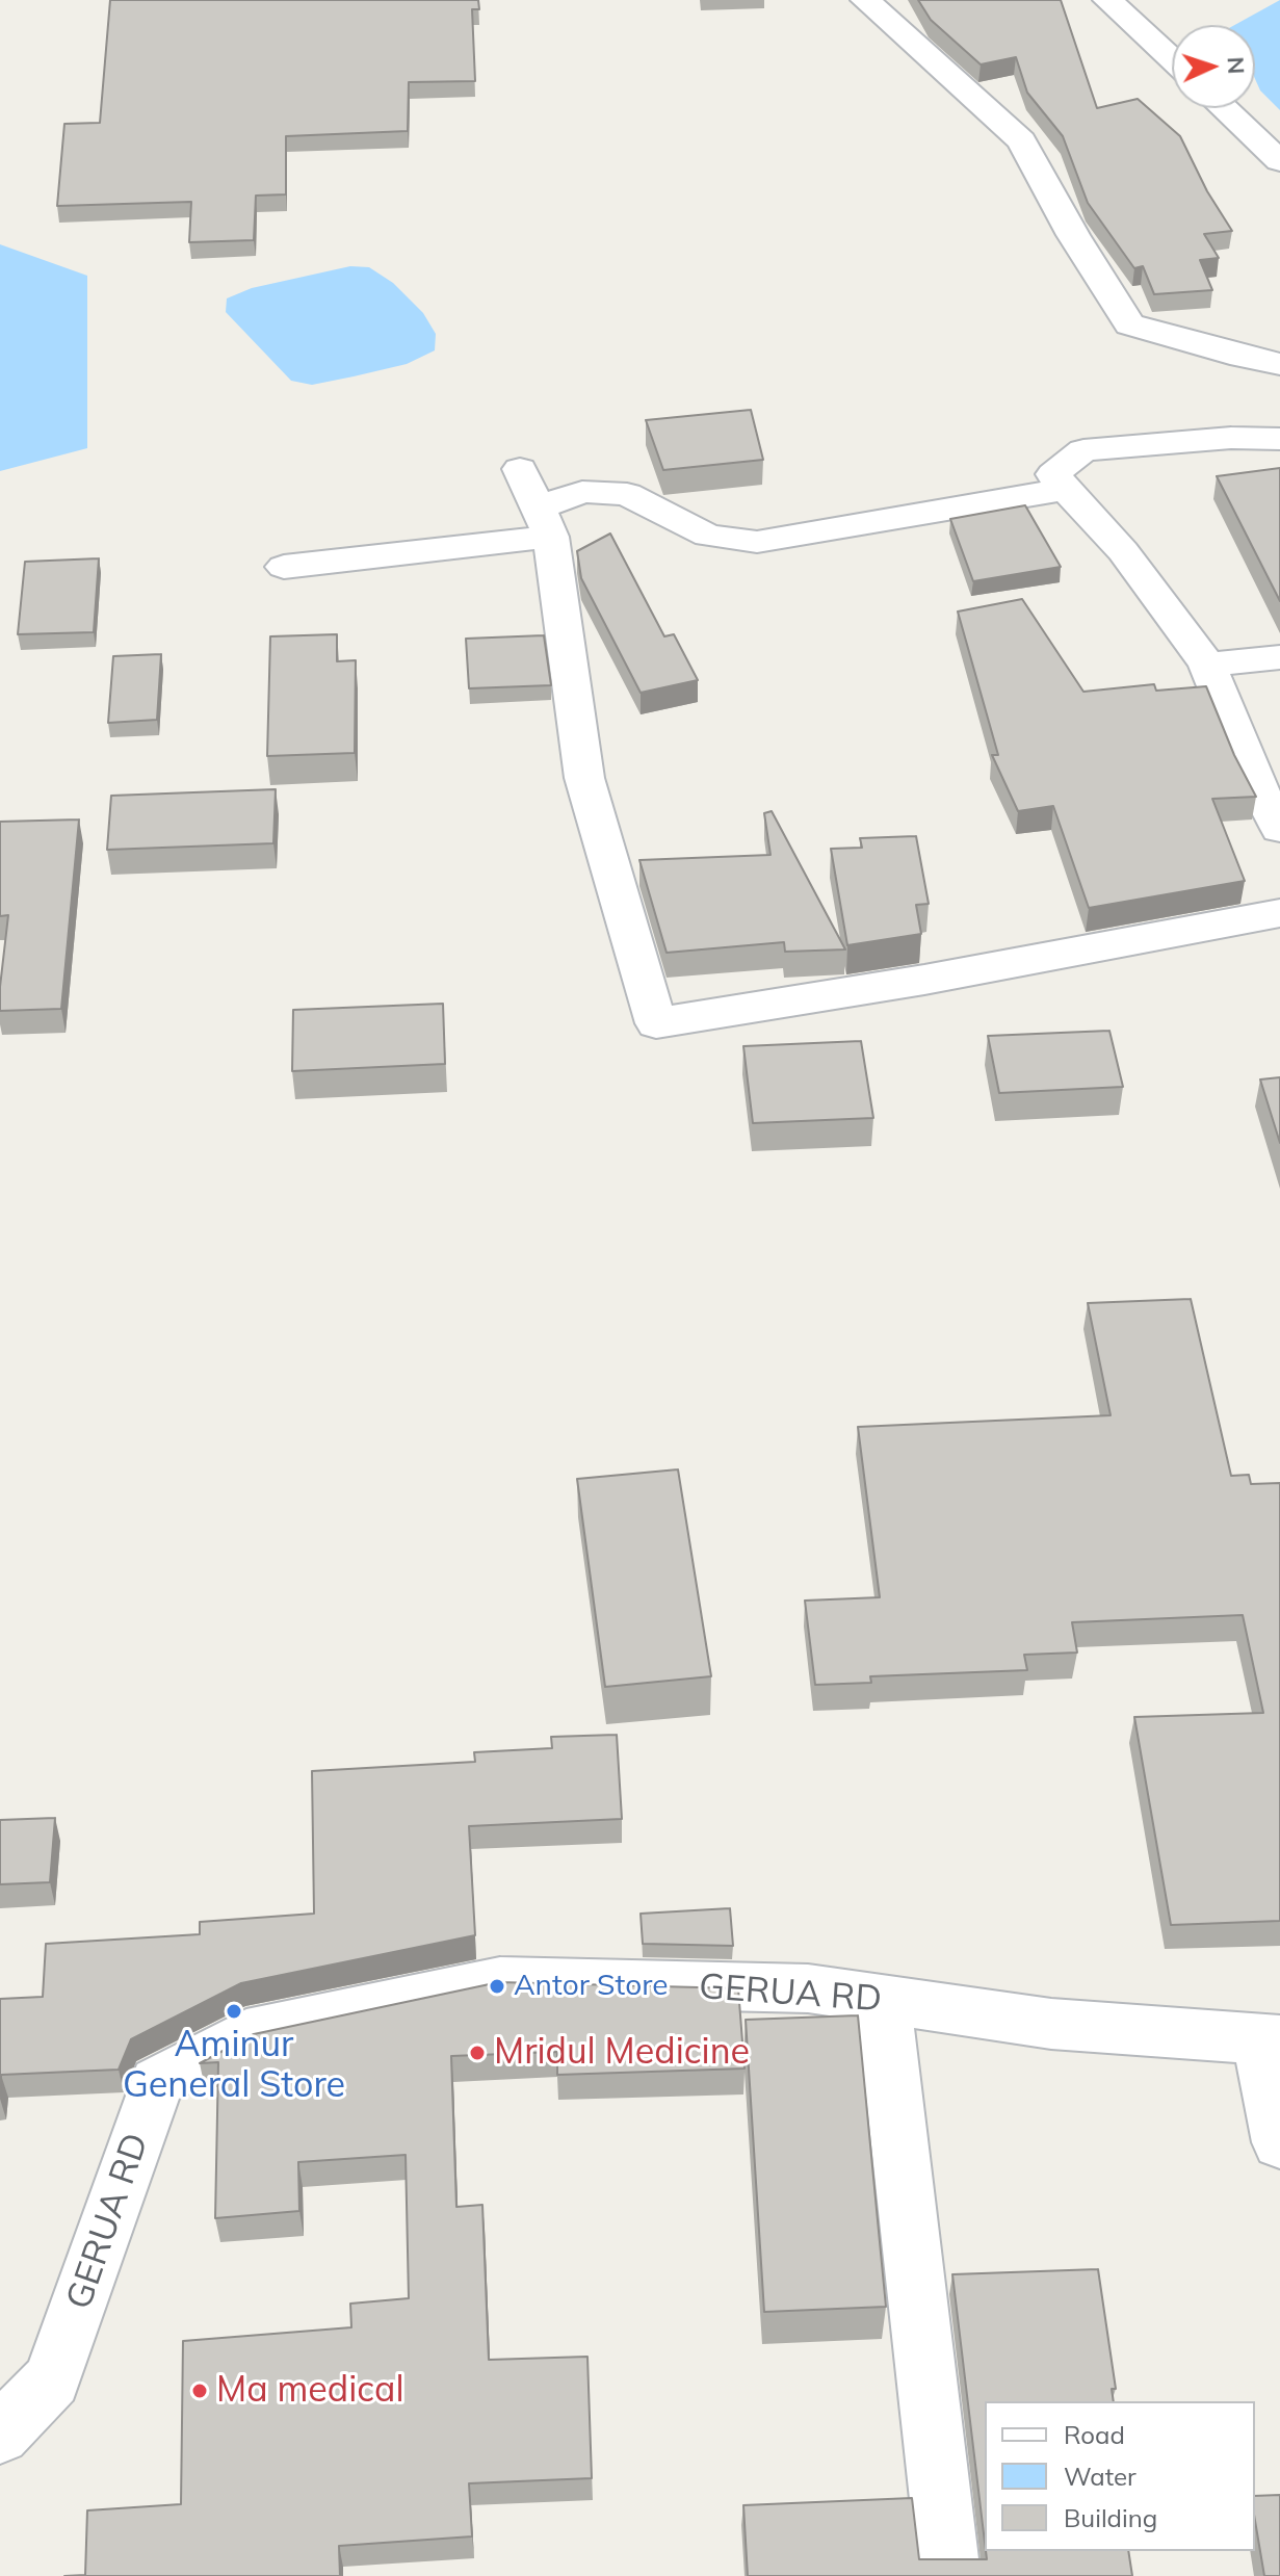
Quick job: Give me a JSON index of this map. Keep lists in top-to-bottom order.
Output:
{
  "streets": {
    "street": ["GERUA RD"]
  },
  "places": [
    "Antor Store",
    "Aminur General Store",
    "Mridul Medicine",
    "Ma medical"
  ],
  "legend": ["Road", "Water", "Building"],
  "north": "right"
}
